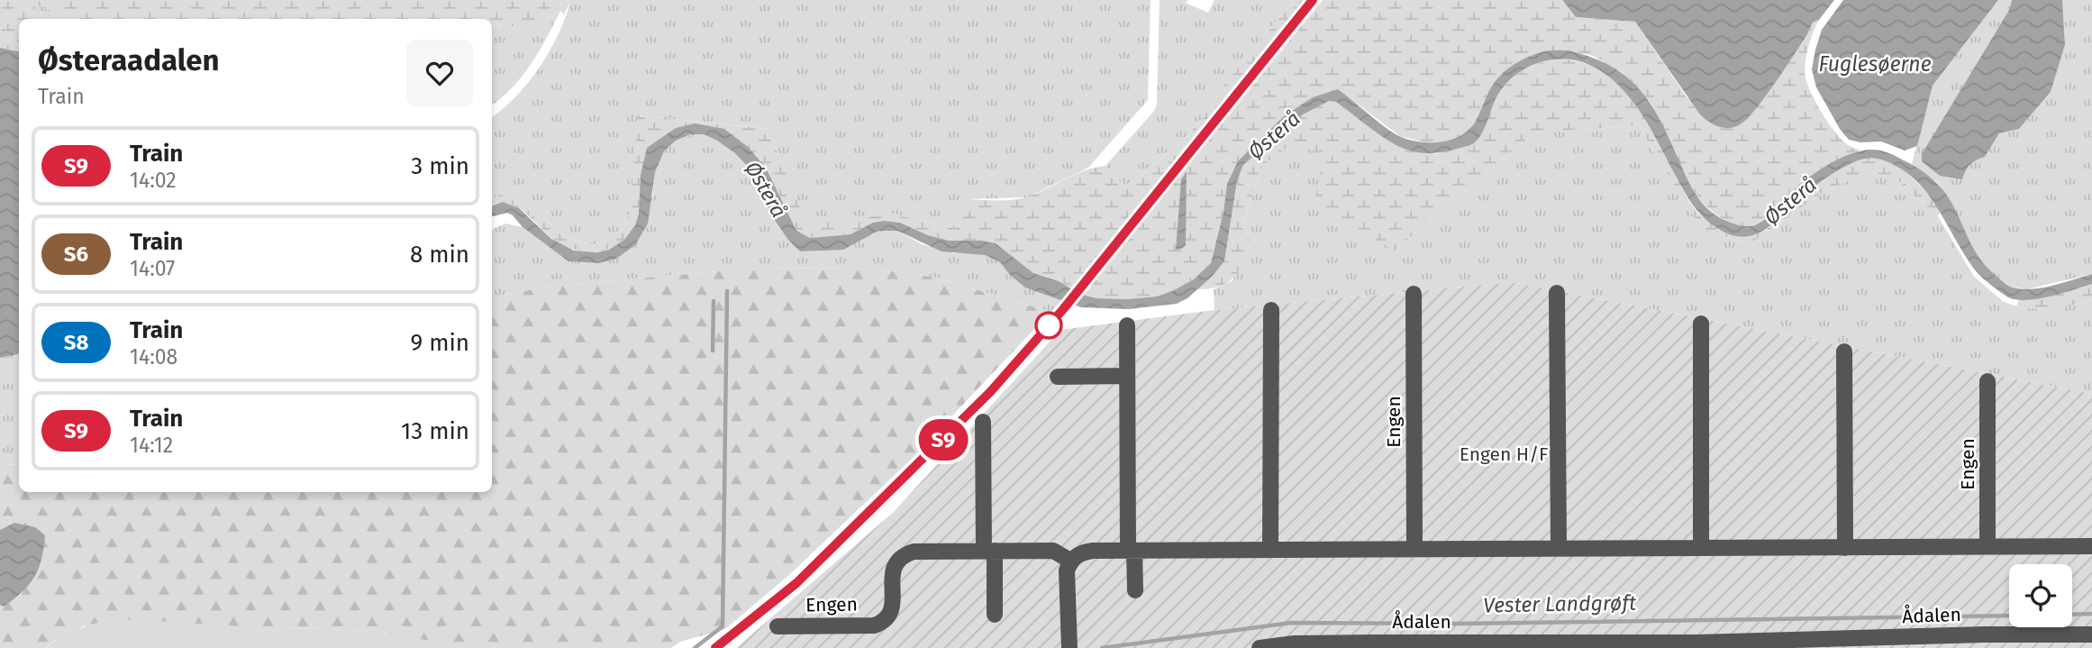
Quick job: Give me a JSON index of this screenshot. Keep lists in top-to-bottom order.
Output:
{
  "streets": {
    "street": ["Engen", "Ådalen"]
  },
  "water": ["Fuglesøerne", "Østerå", "Vester Landgrøft"],
  "parks": ["Engen H/F"],
  "page": {
    "on_map": "S9",
    "heading": ["Østeraadalen", "Train"],
    "list": [
      {
        "mark": "S9",
        "name": "Train",
        "note": "14:02",
        "value": "3 min"
      },
      {
        "mark": "S6",
        "name": "Train",
        "note": "14:07",
        "value": "8 min"
      },
      {
        "mark": "S8",
        "name": "Train",
        "note": "14:08",
        "value": "9 min"
      },
      {
        "mark": "S9",
        "name": "Train",
        "note": "14:12",
        "value": "13 min"
      }
    ]
  }
}
